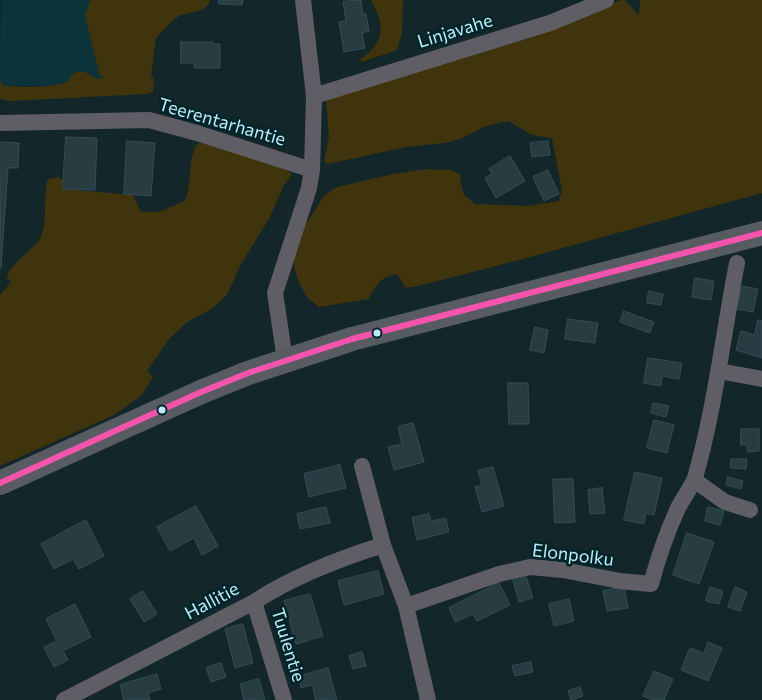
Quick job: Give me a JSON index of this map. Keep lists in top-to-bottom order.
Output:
{
  "streets": {
    "street": [
      "Linjavahe",
      "Teerentarhantie",
      "Elonpolku",
      "Hallitie",
      "Tuulentie"
    ]
  },
  "crossings": [
    ["Hallitie", "Tuulentie"]
  ]
}
